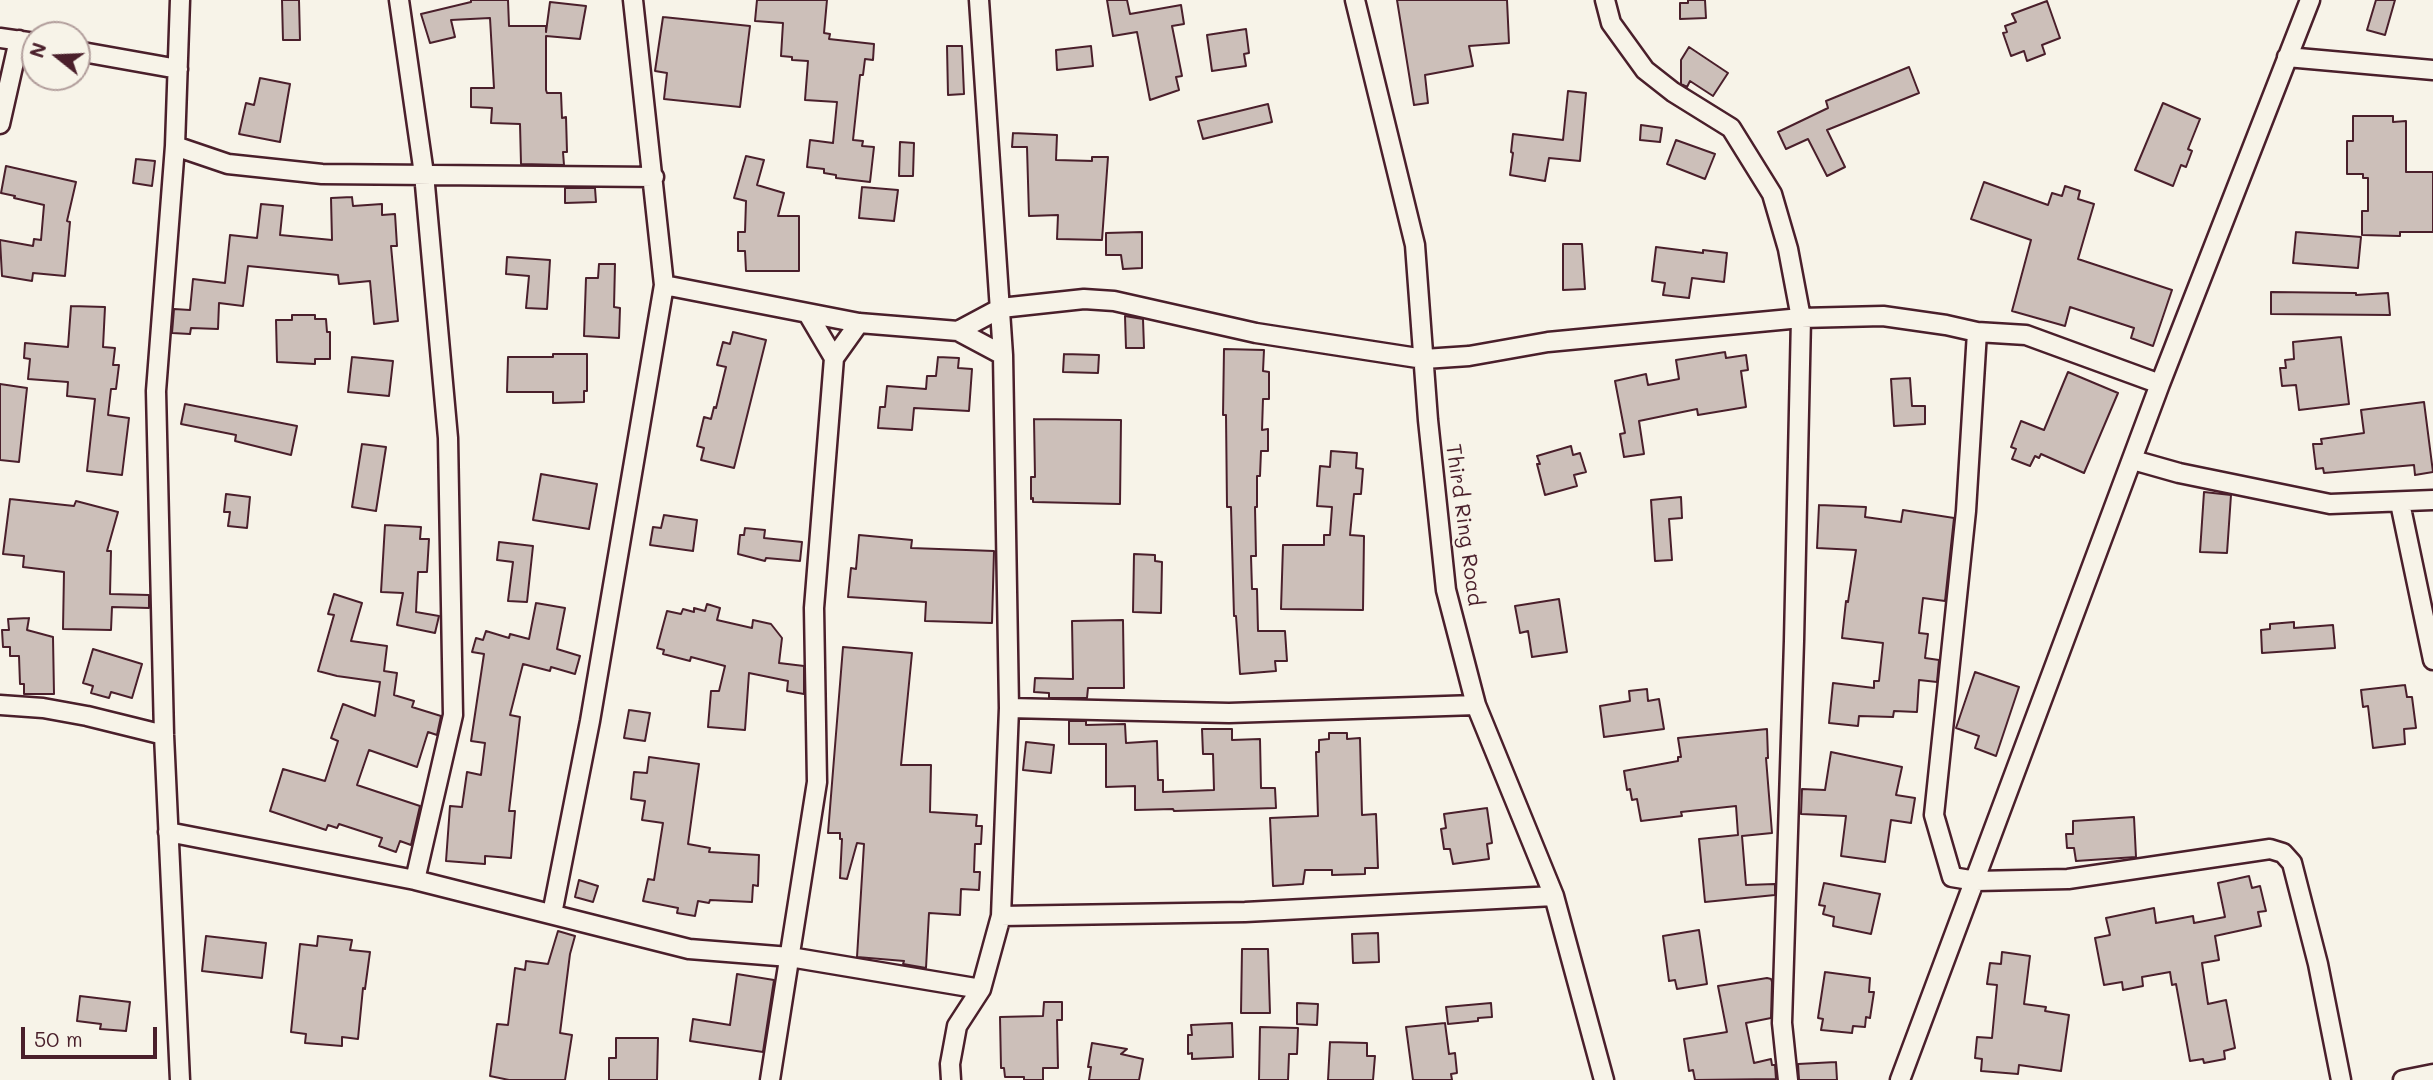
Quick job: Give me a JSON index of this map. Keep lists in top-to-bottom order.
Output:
{
  "streets": {
    "street": ["Third Ring Road"]
  },
  "scale_bar": "50 m",
  "north": "left"
}
